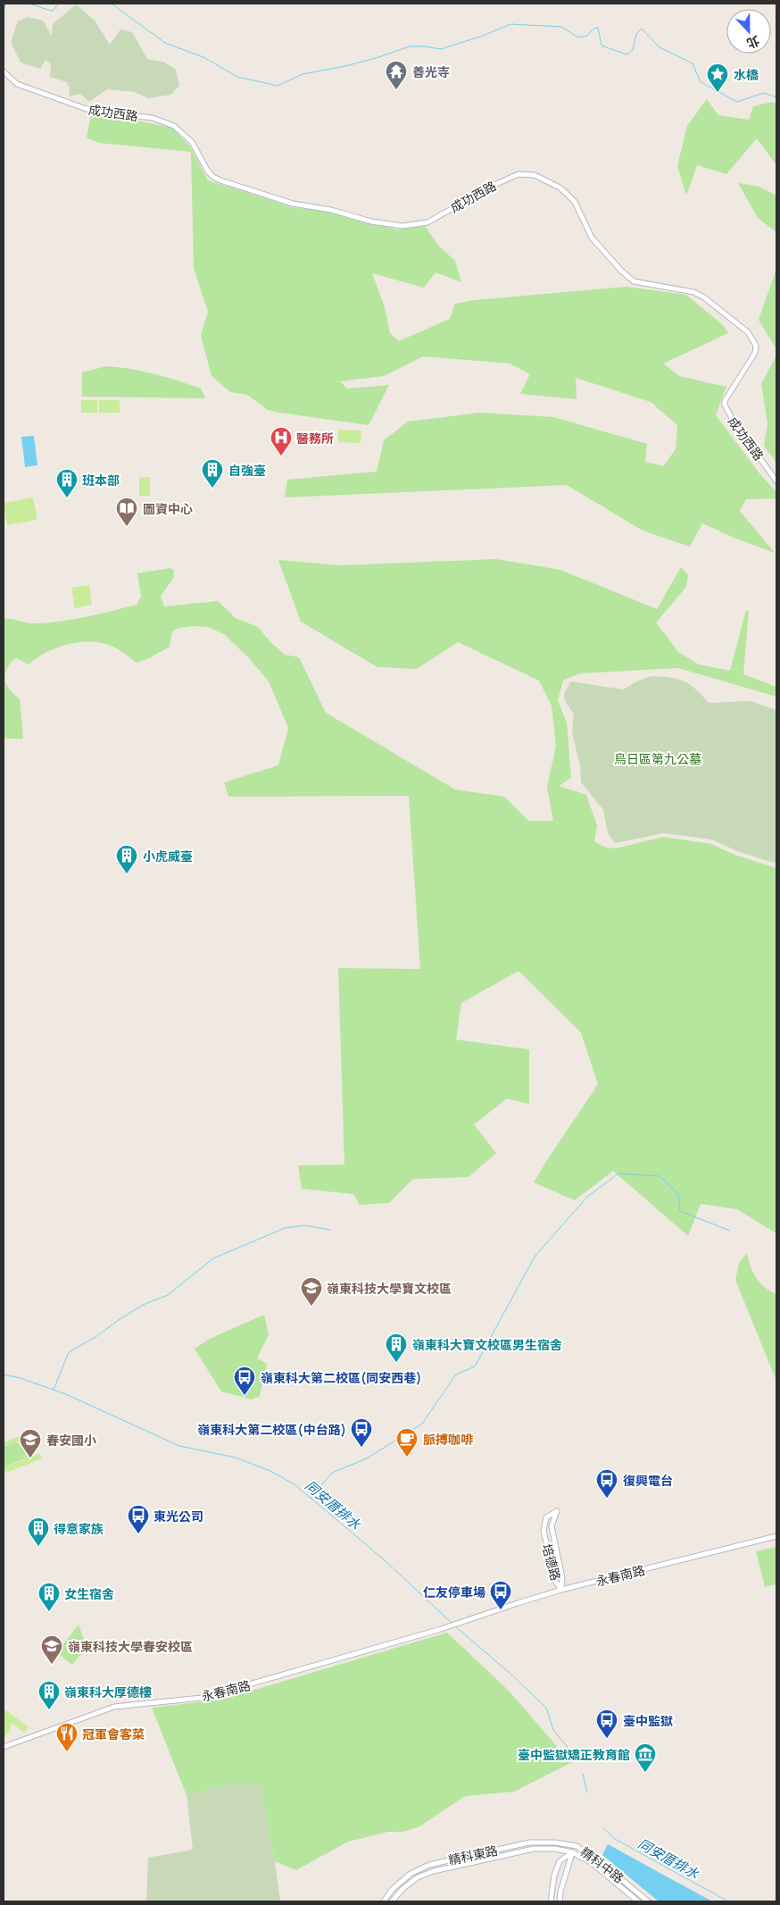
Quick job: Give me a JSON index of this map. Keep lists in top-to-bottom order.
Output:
{
  "streets": {
    "street": [
      "成功西路",
      "培德路",
      "永春南路",
      "精科東路",
      "精科中路"
    ]
  },
  "crossings": [
    ["培德路", "永春南路"],
    ["精科東路", "精科中路"]
  ],
  "water": ["同安厝排水"],
  "parks": ["烏日區第九公墓"],
  "places": {
    "temple": ["善光寺"],
    "place": ["水橋"],
    "hospital": ["醫務所"],
    "building": [
      "自強臺",
      "班本部",
      "小虎威臺",
      "嶺東科大寶文校區男生宿舍",
      "得意家族",
      "女生宿舍",
      "嶺東科大厚德樓"
    ],
    "library": ["圖資中心"],
    "school or university": ["嶺東科技大學寶文校區", "春安國小", "嶺東科技大學春安校區"],
    "bus stop": [
      "嶺東科大第二校區(同安西巷)",
      "嶺東科大第二校區(中台路)",
      "復興電台",
      "東光公司",
      "仁友停車場",
      "臺中監獄"
    ],
    "cafe": ["脈搏咖啡"],
    "restaurant": ["冠軍會客菜"],
    "museum": ["臺中監獄矯正教育館"]
  },
  "north": "bottom"
}
